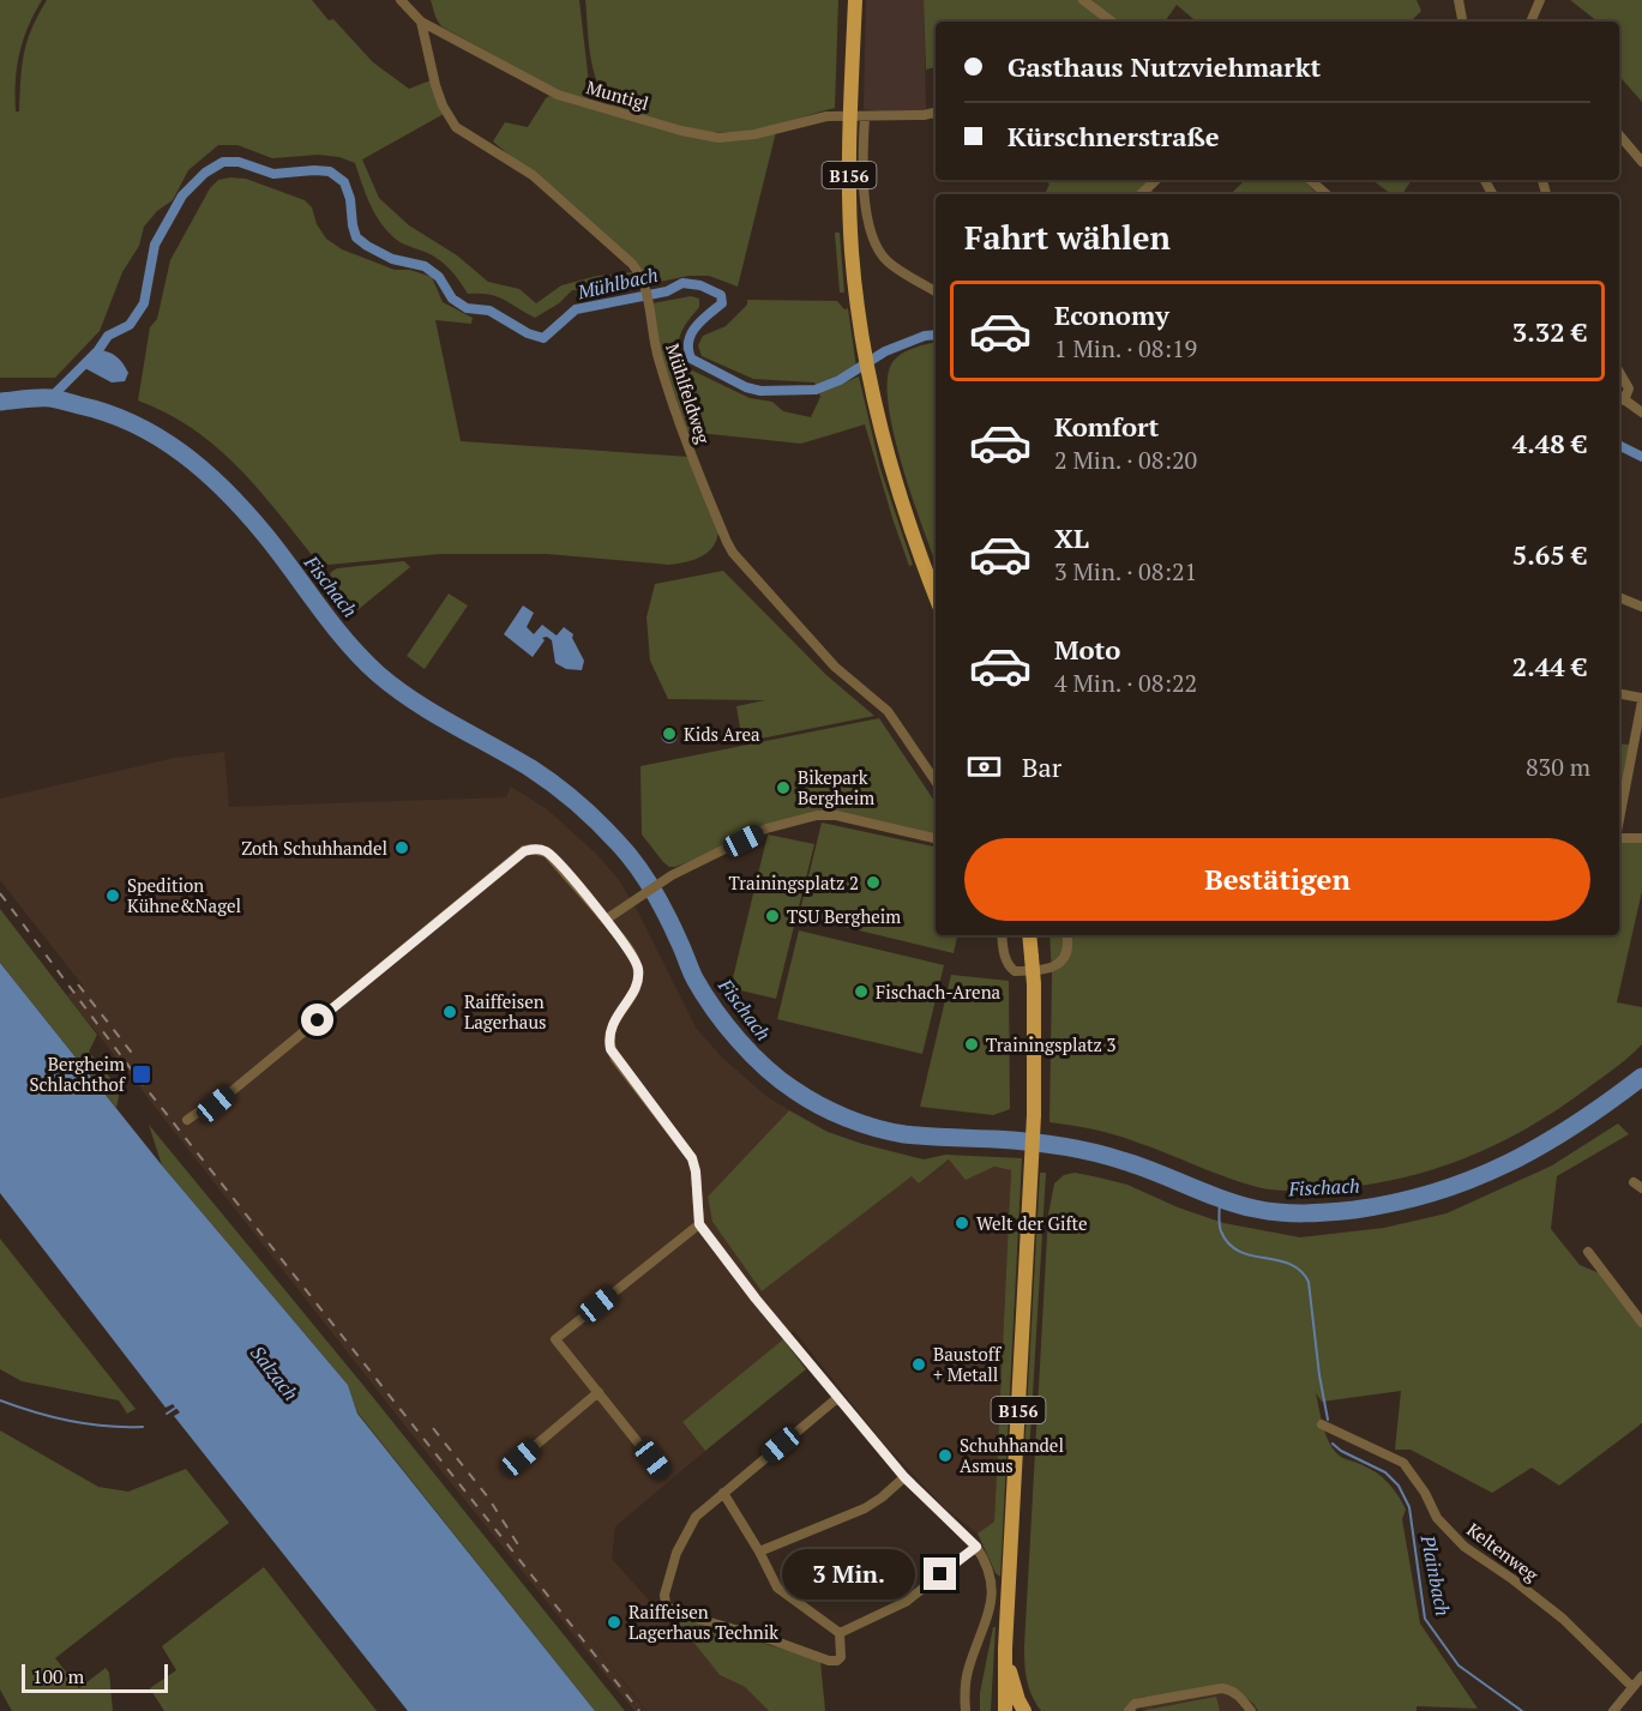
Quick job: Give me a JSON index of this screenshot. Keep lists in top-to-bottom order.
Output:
{
  "streets": {
    "main road": ["B156"],
    "street": ["Muntigl", "Mühlfeldweg", "Keltenweg"]
  },
  "crossings": [
    ["Muntigl", "B156"],
    ["Muntigl", "Mühlfeldweg"]
  ],
  "water": [
    "Mühlbach",
    "Fischach",
    "Salzach",
    "Plainbach"
  ],
  "places": {
    "other": [
      "Kids Area",
      "Bikepark Bergheim",
      "Zoth Schuhhandel",
      "Trainingsplatz 2",
      "Spedition Kühne&Nagel",
      "TSU Bergheim",
      "Fischach-Arena",
      "Raiffeisen Lagerhaus",
      "Trainingsplatz 3",
      "Welt der Gifte",
      "Baustoff + Metall",
      "Schuhhandel Asmus",
      "Raiffeisen Lagerhaus Technik"
    ],
    "transit": ["Bergheim Schlachthof"]
  },
  "scale_bar": "100 m",
  "page": {
    "banner": ["Gasthaus Nutzviehmarkt", "Kürschnerstraße"],
    "heading": "Fahrt wählen",
    "list": [
      {
        "name": "Economy",
        "note": "1 Min. · 08:19",
        "value": "3.32 €"
      },
      {
        "name": "Komfort",
        "note": "2 Min. · 08:20",
        "value": "4.48 €"
      },
      {
        "name": "XL",
        "note": "3 Min. · 08:21",
        "value": "5.65 €"
      },
      {
        "name": "Moto",
        "note": "4 Min. · 08:22",
        "value": "2.44 €"
      }
    ],
    "pay": ["Bar", "830 m"],
    "buttons": "Bestätigen",
    "bubble": "3 Min.",
    "scale": "100 m"
  }
}
